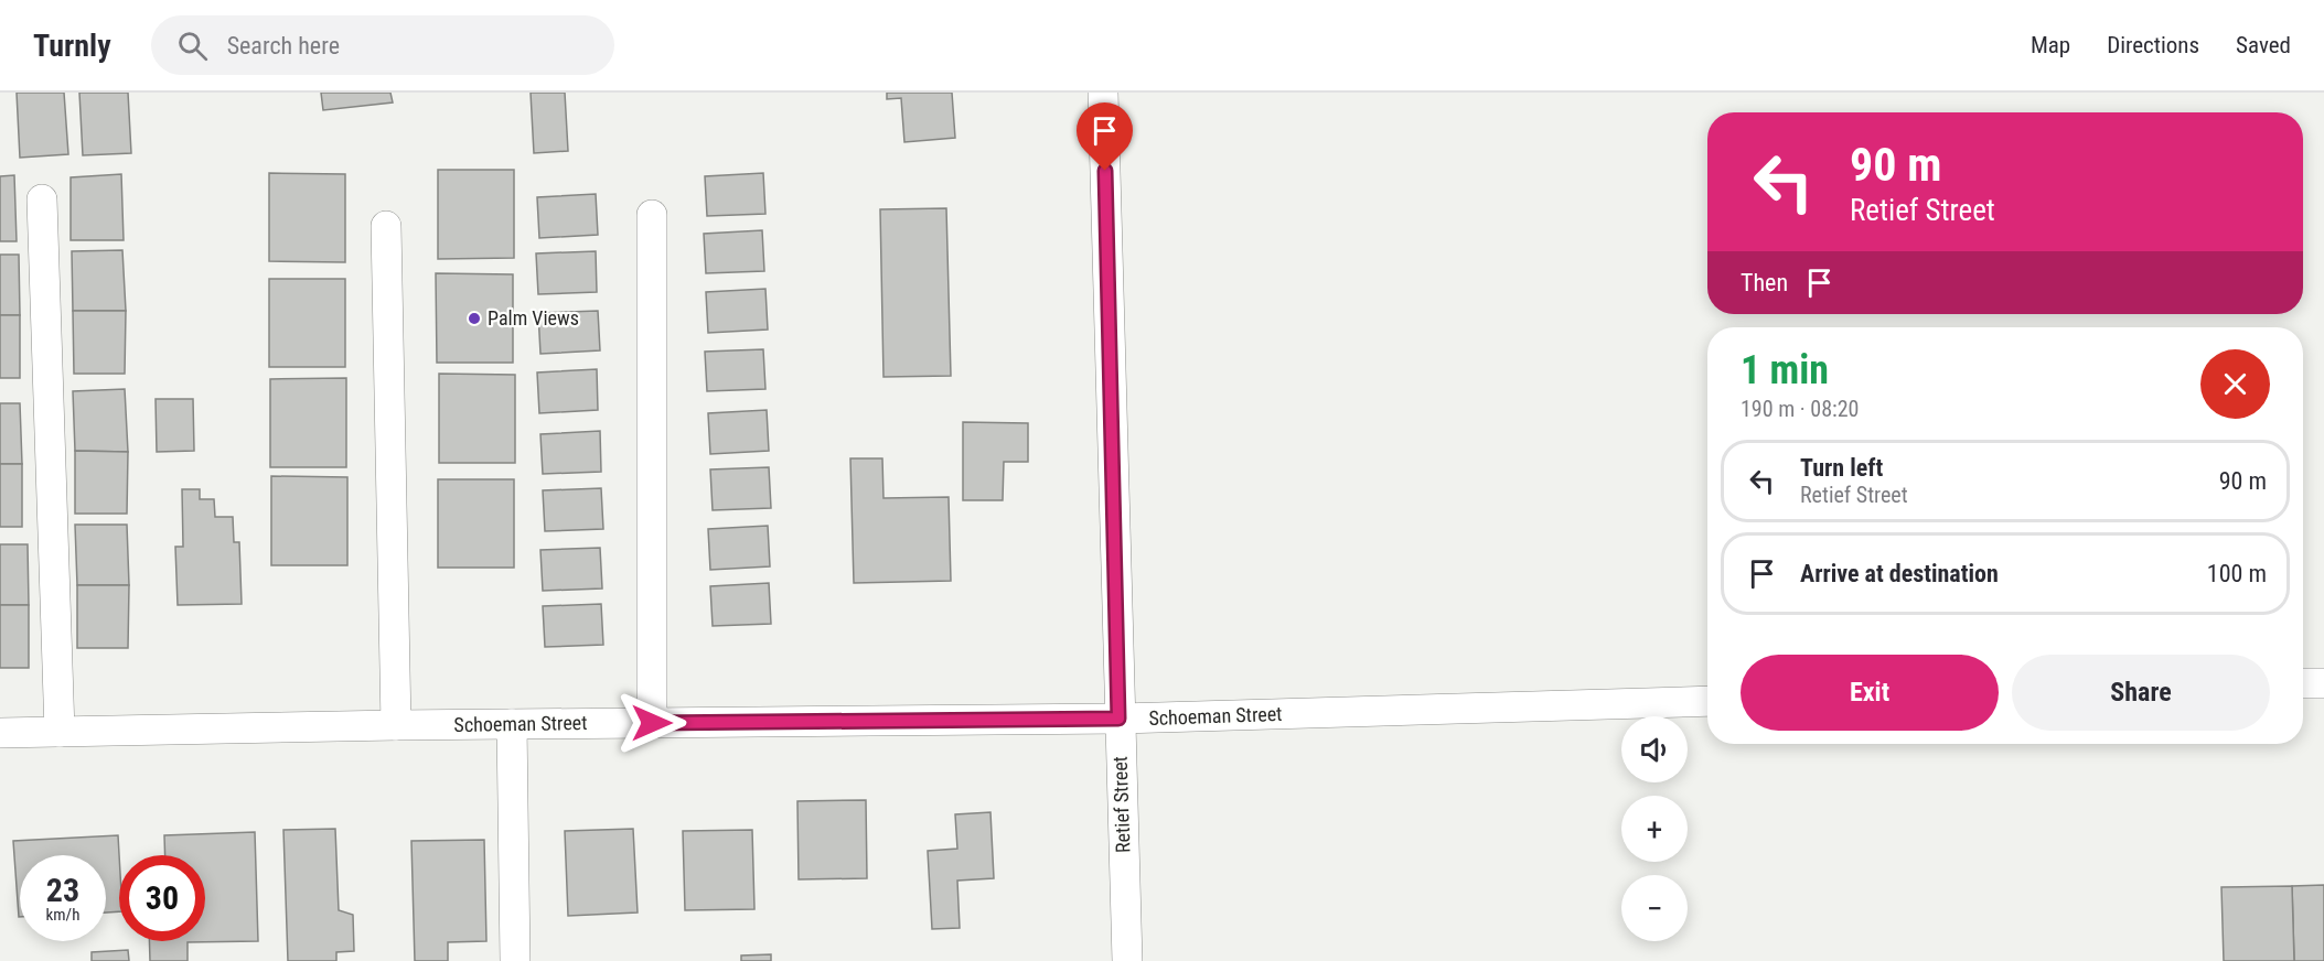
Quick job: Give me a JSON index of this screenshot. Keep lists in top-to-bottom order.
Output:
{
  "streets": {
    "street": ["Schoeman Street", "Retief Street"]
  },
  "crossings": [
    ["Schoeman Street", "Retief Street"]
  ],
  "places": ["Palm Views"],
  "page": {
    "header": "Turnly",
    "search": "Search here",
    "nav": ["Map", "Directions", "Saved"],
    "turn": ["90 m", "Retief Street"],
    "then": "Then",
    "heading": ["1 min", "190 m · 08:20"],
    "list": [
      {
        "name": "Turn left",
        "note": "Retief Street",
        "value": "90 m"
      },
      {
        "name": "Arrive at destination",
        "value": "100 m"
      }
    ],
    "buttons": ["Exit", "Share"],
    "map_buttons": ["+", "−"],
    "speed": "23 km/h",
    "limit": "30"
  }
}
